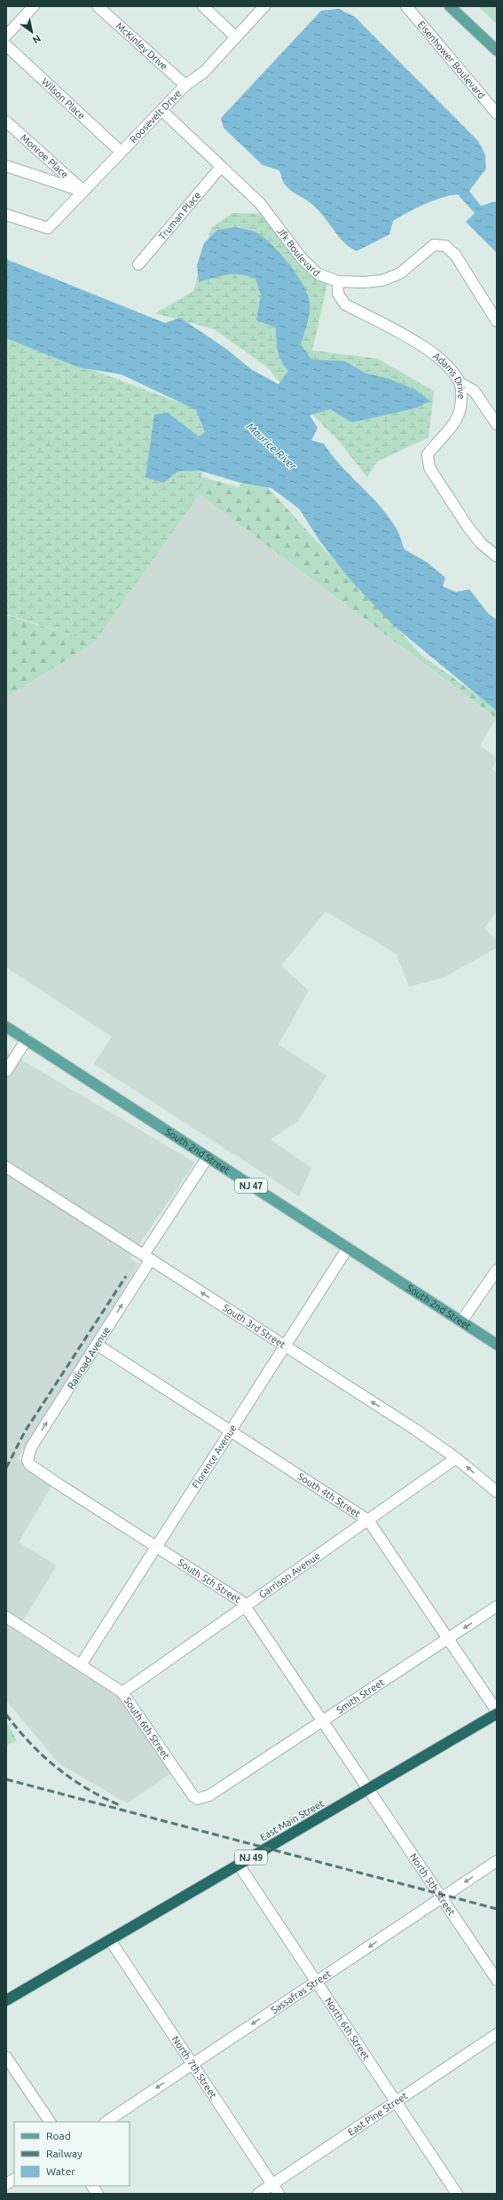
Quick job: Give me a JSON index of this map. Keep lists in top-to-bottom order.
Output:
{
  "streets": {
    "highway": ["East Main Street", "NJ 49"],
    "main road": ["South 2nd Street", "NJ 47"],
    "street": [
      "McKinley Drive",
      "Eisenhower Boulevard",
      "Wilson Place",
      "Roosevelt Drive",
      "Monroe Place",
      "Truman Place",
      "Jfk Boulevard",
      "Adams Drive",
      "South 3rd Street",
      "Railroad Avenue",
      "Florence Avenue",
      "South 4th Street",
      "Garrison Avenue",
      "South 5th Street",
      "Smith Street",
      "South 6th Street",
      "North 5th Street",
      "Sassafras Street",
      "North 6th Street",
      "North 7th Street",
      "East Pine Street"
    ]
  },
  "crossings": [
    ["McKinley Drive", "Roosevelt Drive"],
    ["Wilson Place", "Roosevelt Drive"],
    ["Roosevelt Drive", "Monroe Place"],
    ["Roosevelt Drive", "Jfk Boulevard"],
    ["Truman Place", "Jfk Boulevard"],
    ["Jfk Boulevard", "Adams Drive"],
    ["South 2nd Street", "Railroad Avenue"],
    ["South 2nd Street", "Florence Avenue"],
    ["South 3rd Street", "Railroad Avenue"],
    ["South 3rd Street", "Florence Avenue"],
    ["South 3rd Street", "Garrison Avenue"],
    ["Railroad Avenue", "South 4th Street"],
    ["Railroad Avenue", "South 5th Street"],
    ["Florence Avenue", "South 4th Street"],
    ["Florence Avenue", "South 5th Street"],
    ["Florence Avenue", "South 6th Street"],
    ["South 4th Street", "Garrison Avenue"],
    ["South 4th Street", "Smith Street"],
    ["Garrison Avenue", "South 5th Street"],
    ["Garrison Avenue", "South 6th Street"],
    ["South 5th Street", "Smith Street"],
    ["South 5th Street", "East Main Street"],
    ["South 5th Street", "North 5th Street"],
    ["Smith Street", "South 6th Street"],
    ["East Main Street", "North 5th Street"],
    ["East Main Street", "North 6th Street"],
    ["East Main Street", "North 7th Street"],
    ["North 5th Street", "Sassafras Street"],
    ["Sassafras Street", "North 6th Street"],
    ["Sassafras Street", "North 7th Street"],
    ["North 6th Street", "East Pine Street"],
    ["North 7th Street", "East Pine Street"]
  ],
  "one_way": ["South 3rd Street", "Railroad Avenue", "Sassafras Street"],
  "water": ["Maurice River"],
  "legend": ["Road", "Railway", "Water"],
  "north": "bottom right"
}
